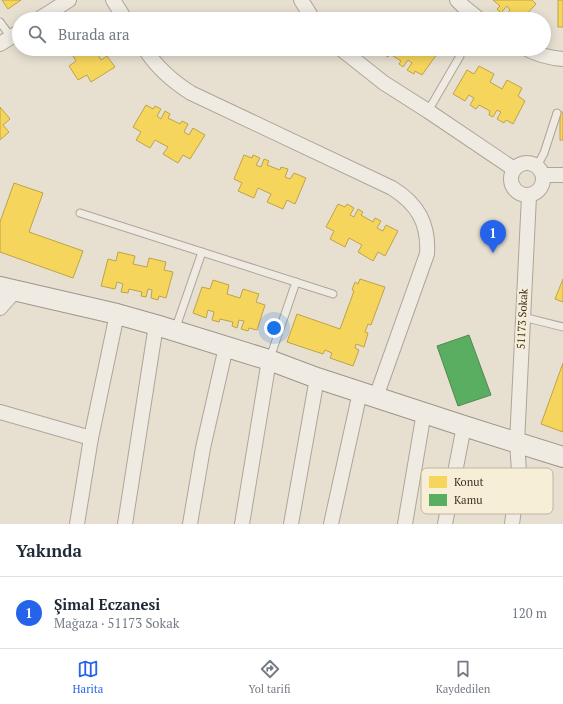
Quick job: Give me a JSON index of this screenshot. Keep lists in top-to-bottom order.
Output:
{
  "streets": {
    "street": ["51173 Sokak"]
  },
  "legend": ["Konut", "Kamu"],
  "page": {
    "search": "Burada ara",
    "pins": "1",
    "heading": "Yakında",
    "list": [
      {
        "mark": "1",
        "name": "Şimal Eczanesi",
        "note": "Mağaza · 51173 Sokak",
        "value": "120 m"
      }
    ],
    "nav": ["Harita", "Yol tarifi", "Kaydedilen"]
  }
}
